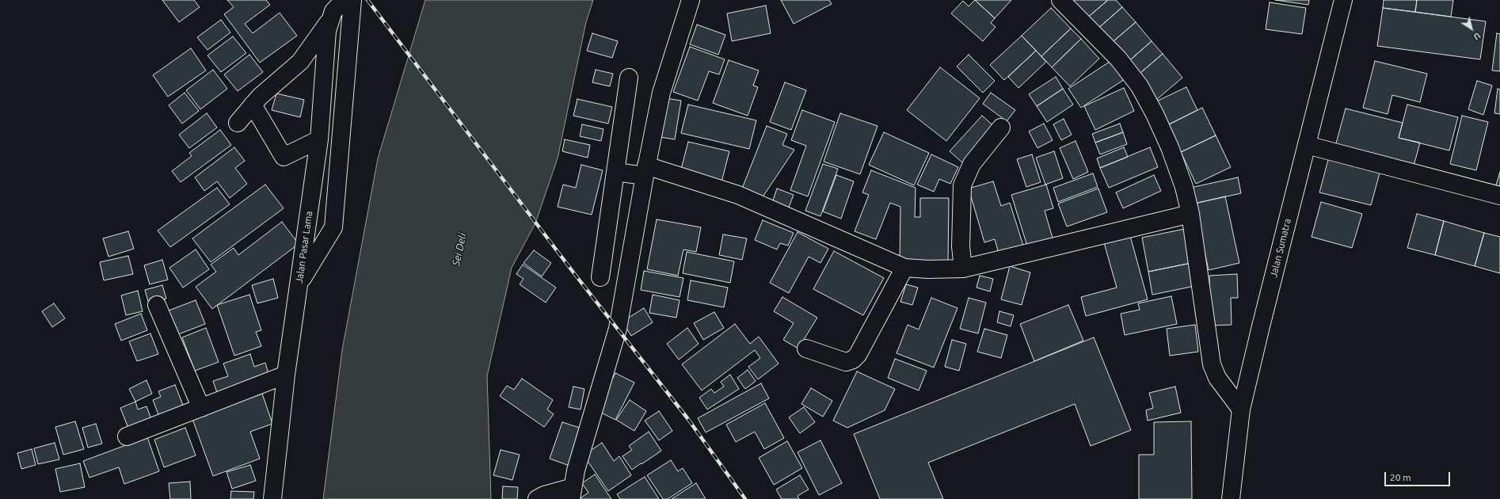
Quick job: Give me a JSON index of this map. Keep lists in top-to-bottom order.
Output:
{
  "streets": {
    "main road": ["Jalan Pasar Lama", "Jalan Sumatra"]
  },
  "water": ["Sei Deli"],
  "scale_bar": "20 m",
  "north": "bottom right"
}
